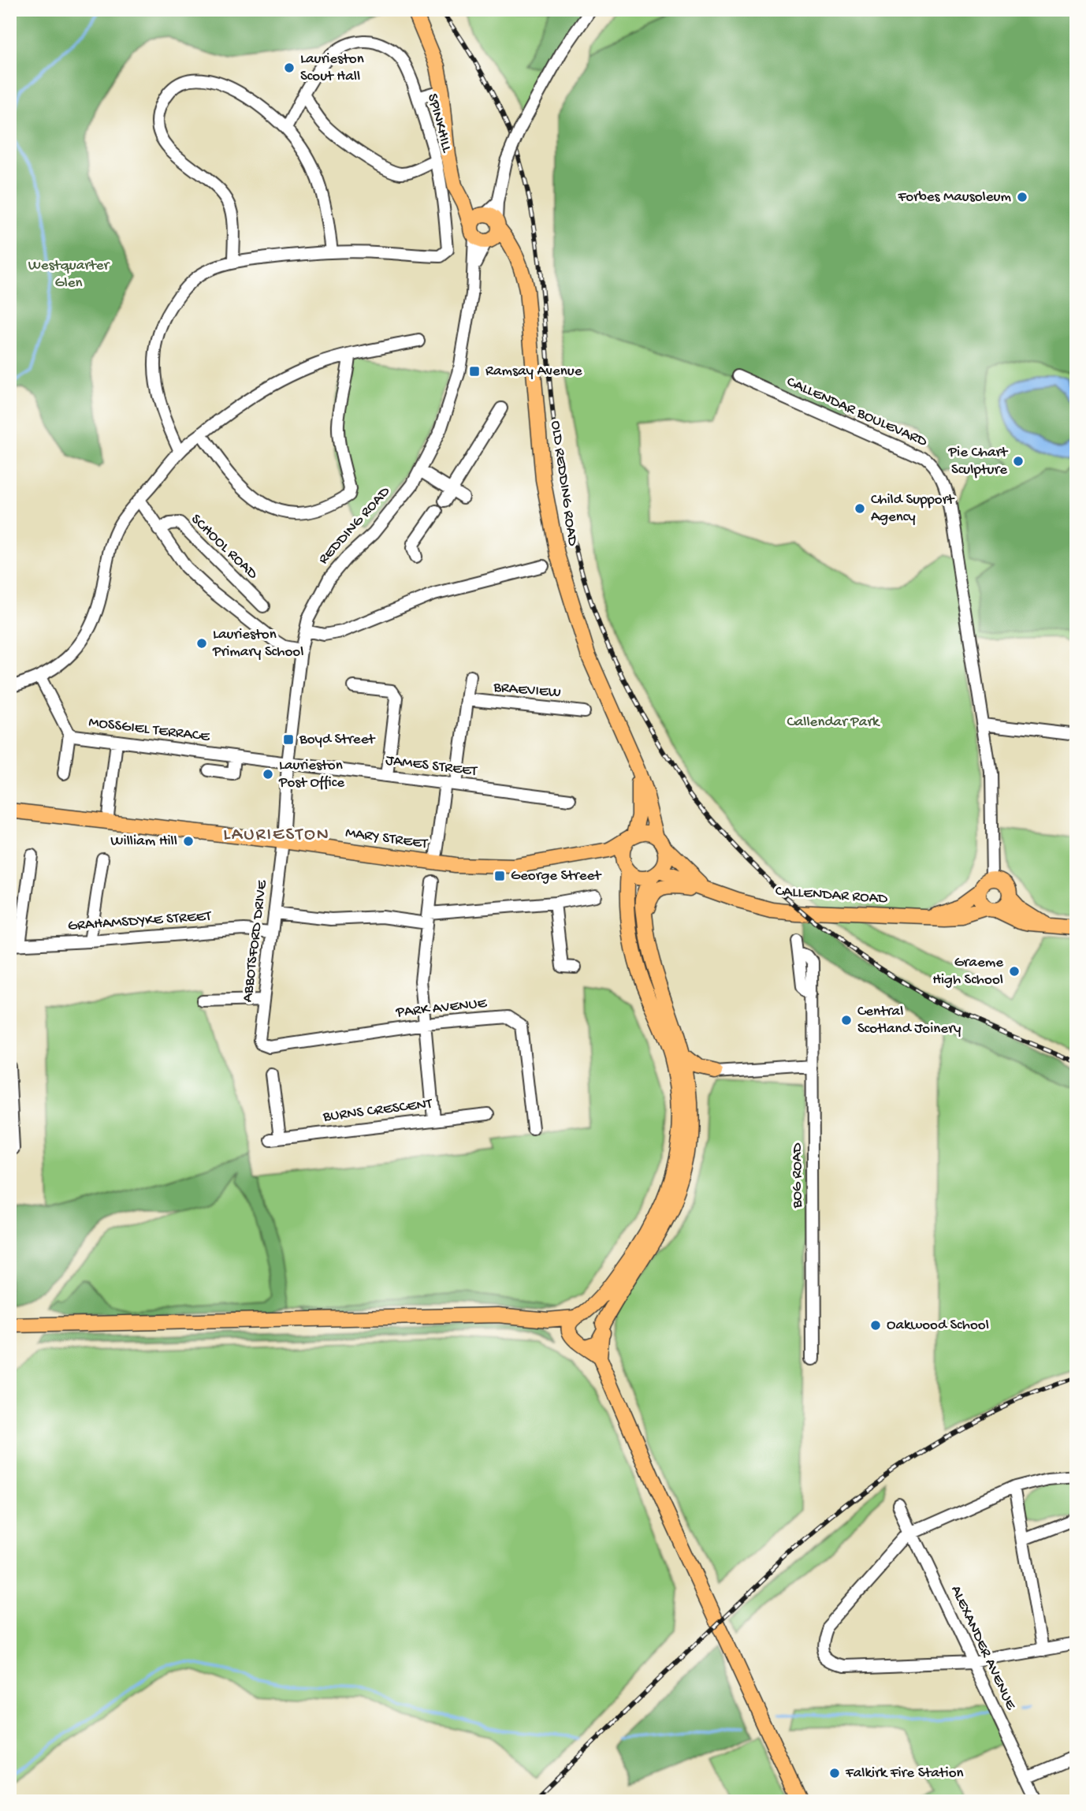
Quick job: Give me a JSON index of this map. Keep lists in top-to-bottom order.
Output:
{
  "streets": {
    "main road": ["OLD REDDING ROAD", "MARY STREET", "CALLENDAR ROAD"],
    "street": [
      "SPINKHILL",
      "CALLENDAR BOULEVARD",
      "REDDING ROAD",
      "SCHOOL ROAD",
      "BRAEVIEW",
      "MOSSGIEL TERRACE",
      "JAMES STREET",
      "GRAHAMSDYKE STREET",
      "ABBOTSFORD DRIVE",
      "PARK AVENUE",
      "BURNS CRESCENT",
      "BOG ROAD",
      "ALEXANDER AVENUE"
    ]
  },
  "crossings": [
    ["CALLENDAR BOULEVARD", "CALLENDAR ROAD"],
    ["OLD REDDING ROAD", "REDDING ROAD"],
    ["OLD REDDING ROAD", "MARY STREET"],
    ["OLD REDDING ROAD", "CALLENDAR ROAD"],
    ["MOSSGIEL TERRACE", "JAMES STREET"],
    ["MARY STREET", "CALLENDAR ROAD"],
    ["MARY STREET", "ABBOTSFORD DRIVE"],
    ["GRAHAMSDYKE STREET", "ABBOTSFORD DRIVE"],
    ["ABBOTSFORD DRIVE", "PARK AVENUE"]
  ],
  "districts": ["LAURIESTON"],
  "parks": ["Westquarter Glen", "Callendar Park"],
  "places": {
    "other": [
      "Laurieston Scout Hall",
      "Forbes Mausoleum",
      "Pie Chart Sculpture",
      "Child Support Agency",
      "Laurieston Primary School",
      "Laurieston Post Office",
      "William Hill",
      "Graeme High School",
      "Central Scotland Joinery",
      "Oakwood School",
      "Falkirk Fire Station"
    ],
    "transit": ["Ramsay Avenue", "Boyd Street", "George Street"]
  }
}
